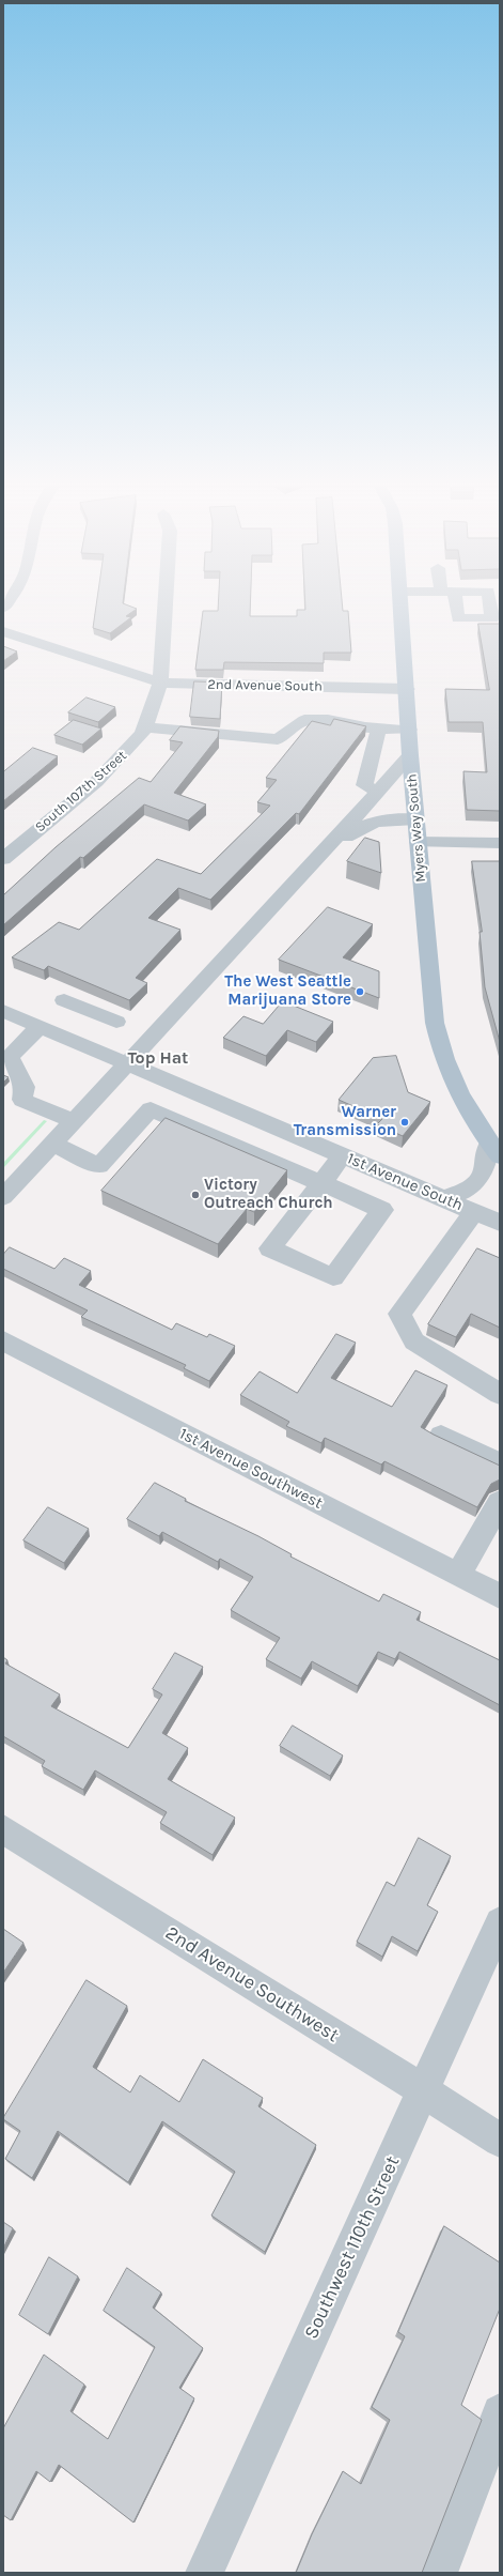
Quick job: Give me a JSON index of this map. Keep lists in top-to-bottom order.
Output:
{
  "streets": {
    "main road": ["Myers Way South"],
    "street": [
      "2nd Avenue South",
      "South 107th Street",
      "1st Avenue South",
      "1st Avenue Southwest",
      "2nd Avenue Southwest",
      "Southwest 110th Street"
    ]
  },
  "crossings": [
    ["2nd Avenue South", "South 107th Street"],
    ["2nd Avenue South", "Myers Way South"],
    ["2nd Avenue Southwest", "Southwest 110th Street"]
  ],
  "districts": ["Top Hat"],
  "places": ["The West Seattle Marijuana Store", "Warner Transmission", "Victory Outreach Church"]
}
